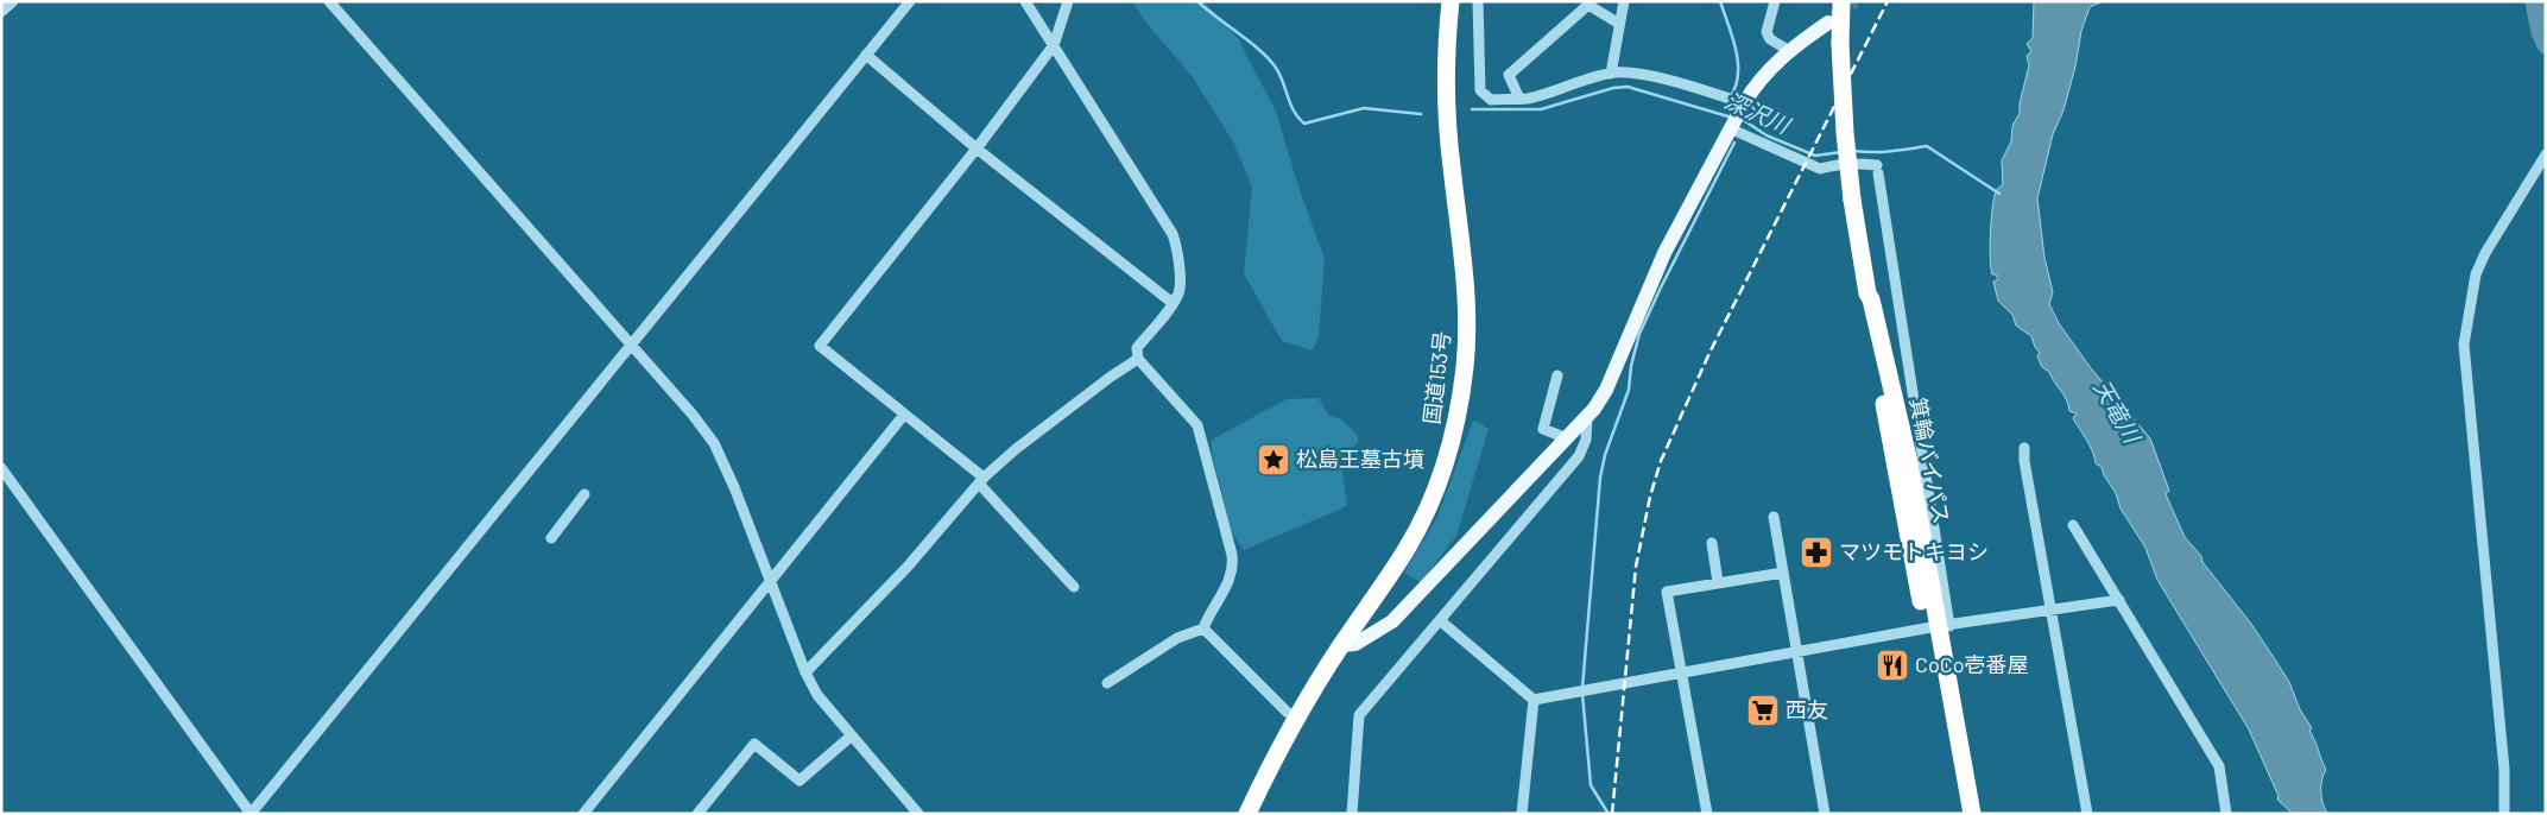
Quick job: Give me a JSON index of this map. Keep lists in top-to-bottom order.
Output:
{
  "streets": {
    "highway": ["国道153号", "箕輪バイパス"]
  },
  "water": ["深沢川", "天竜川"],
  "places": {
    "place": ["松島王墓古墳"],
    "pharmacy": ["マツモトキヨシ"],
    "restaurant": ["CoCo壱番屋"],
    "supermarket": ["西友"]
  }
}
